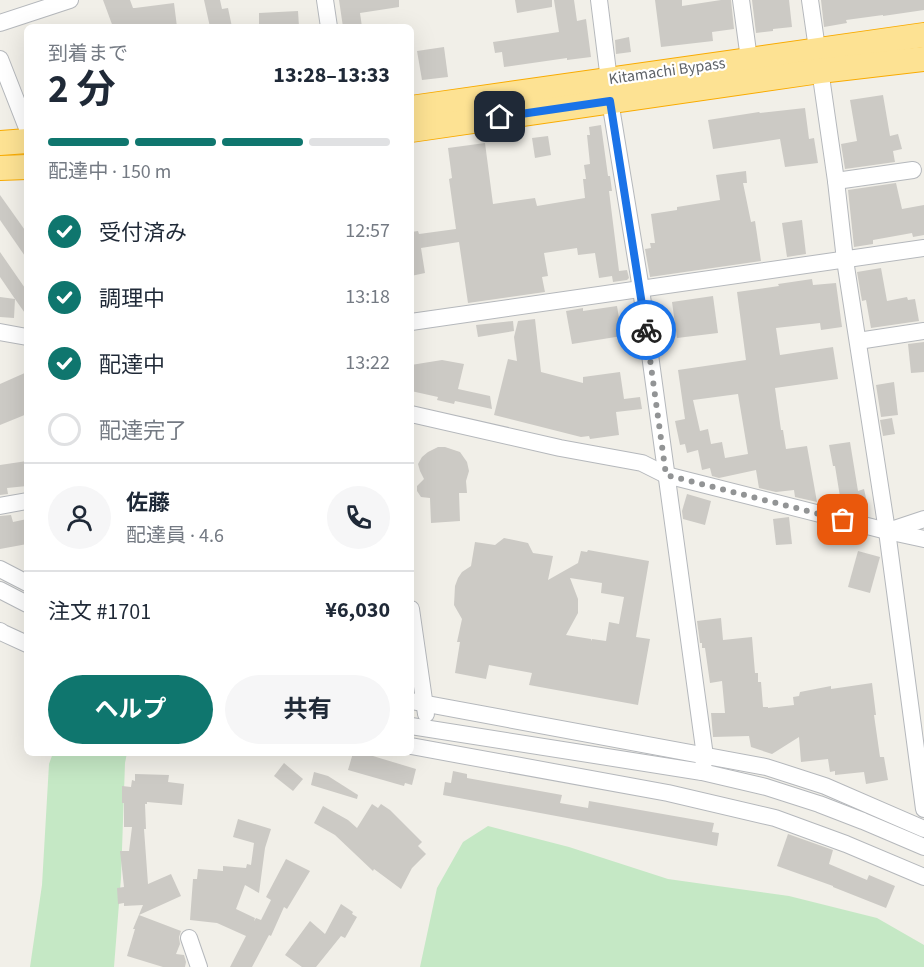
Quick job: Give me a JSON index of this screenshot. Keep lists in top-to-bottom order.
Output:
{
  "streets": {
    "highway": ["Kitamachi Bypass"]
  },
  "page": {
    "heading": ["2 分", "到着まで", "13:28–13:33"],
    "panel": [
      "佐藤",
      "配達員 · 4.6",
      "注文 #1701",
      "¥6,030"
    ],
    "bar": "配達中 · 150 m",
    "list": [
      ["受付済み", "12:57"],
      ["調理中", "13:18"],
      ["配達中", "13:22"],
      "配達完了"
    ],
    "buttons": ["ヘルプ", "共有"]
  }
}
